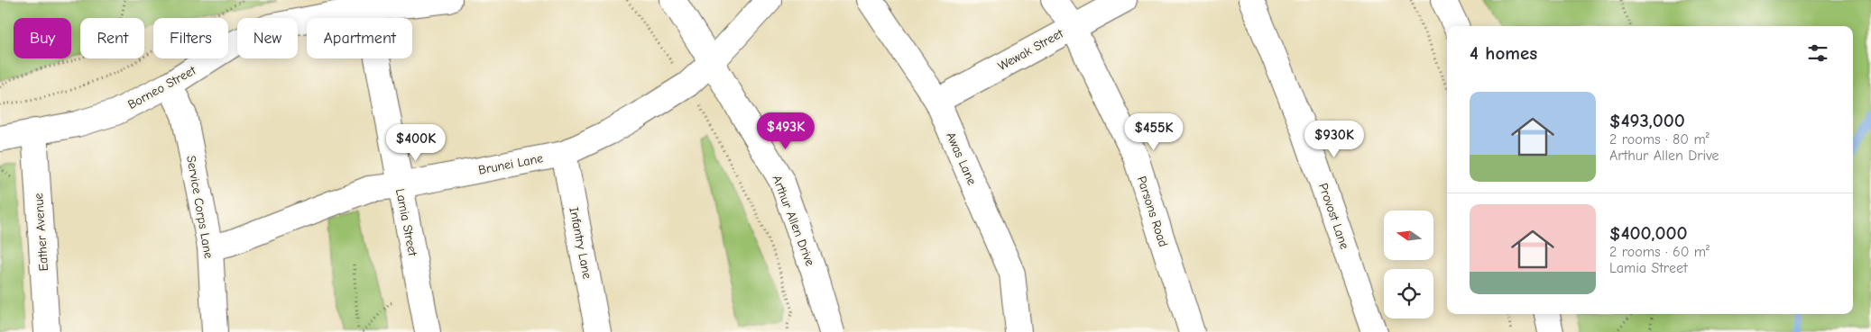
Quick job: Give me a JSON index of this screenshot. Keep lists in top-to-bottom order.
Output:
{
  "streets": {
    "street": [
      "Wewak Street",
      "Borneo Street",
      "Awas Lane",
      "Brunei Lane",
      "Service Corps Lane",
      "Parsons Road",
      "Provost Lane",
      "Arthur Allen Drive",
      "Lamia Street",
      "Eather Avenue",
      "Infantry Lane"
    ]
  },
  "crossings": [
    ["Wewak Street", "Awas Lane"],
    ["Wewak Street", "Parsons Road"],
    ["Borneo Street", "Service Corps Lane"],
    ["Borneo Street", "Lamia Street"],
    ["Borneo Street", "Eather Avenue"],
    ["Brunei Lane", "Service Corps Lane"],
    ["Brunei Lane", "Arthur Allen Drive"],
    ["Brunei Lane", "Lamia Street"],
    ["Brunei Lane", "Infantry Lane"]
  ],
  "north": "left",
  "page": {
    "chip": [
      "Buy",
      "Rent",
      "Filters",
      "New",
      "Apartment"
    ],
    "heading": "4 homes",
    "list": [
      {
        "name": "$493,000",
        "note": "2 rooms · 80 m² · Arthur Allen Drive"
      },
      {
        "name": "$400,000",
        "note": "2 rooms · 60 m² · Lamia Street"
      }
    ],
    "price": [
      "$493K",
      "$455K",
      "$930K",
      "$400K"
    ]
  }
}
